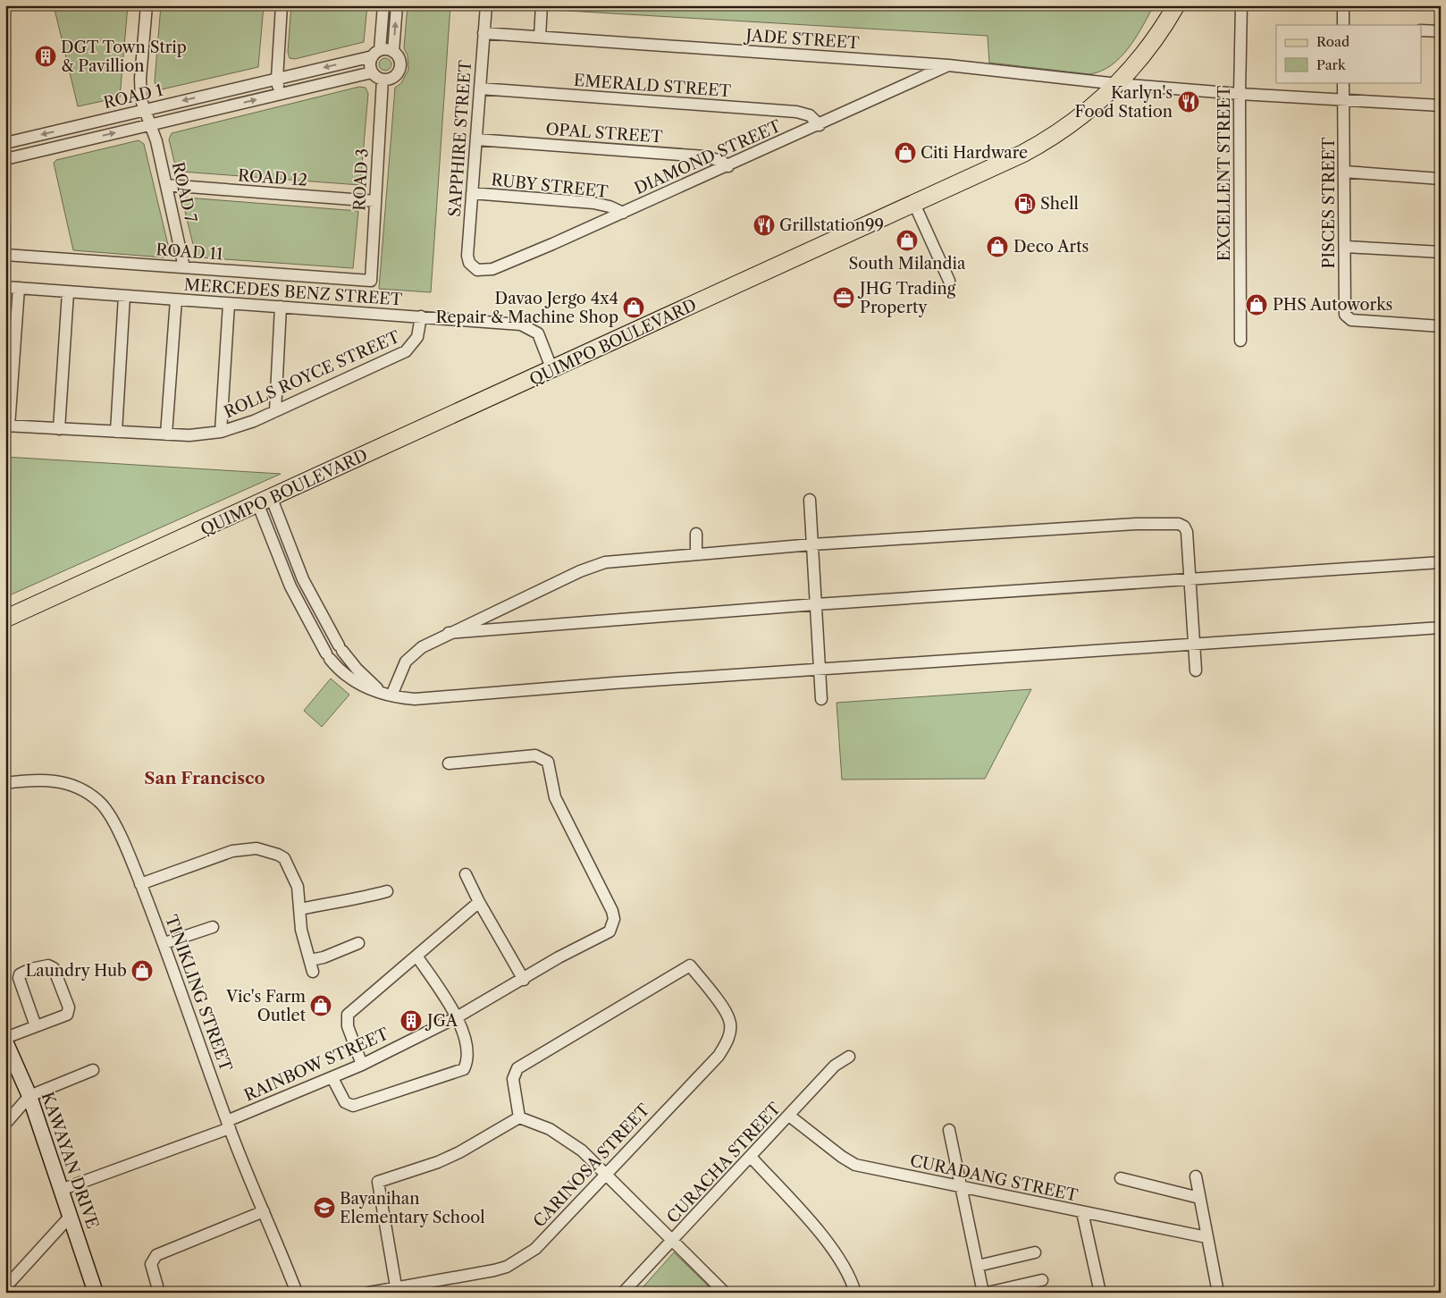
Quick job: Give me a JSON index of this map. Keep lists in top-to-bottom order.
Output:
{
  "streets": {
    "main road": ["QUIMPO BOULEVARD"],
    "street": [
      "JADE STREET",
      "EMERALD STREET",
      "ROAD 1",
      "OPAL STREET",
      "SAPPHIRE STREET",
      "DIAMOND STREET",
      "EXCELLENT STREET",
      "ROAD 12",
      "ROAD 3",
      "RUBY STREET",
      "ROAD 7",
      "PISCES STREET",
      "ROAD 11",
      "MERCEDES BENZ STREET",
      "ROLLS ROYCE STREET",
      "TINIKLING STREET",
      "RAINBOW STREET",
      "KAWAYAN DRIVE",
      "CURACHA STREET",
      "CARINOSA STREET",
      "CURADANG STREET"
    ]
  },
  "crossings": [
    ["JADE STREET", "SAPPHIRE STREET"],
    ["JADE STREET", "DIAMOND STREET"],
    ["JADE STREET", "EXCELLENT STREET"],
    ["JADE STREET", "PISCES STREET"],
    ["JADE STREET", "QUIMPO BOULEVARD"],
    ["EMERALD STREET", "SAPPHIRE STREET"],
    ["EMERALD STREET", "DIAMOND STREET"],
    ["ROAD 1", "ROAD 3"],
    ["ROAD 1", "ROAD 7"],
    ["OPAL STREET", "SAPPHIRE STREET"],
    ["OPAL STREET", "DIAMOND STREET"],
    ["SAPPHIRE STREET", "DIAMOND STREET"],
    ["SAPPHIRE STREET", "RUBY STREET"],
    ["DIAMOND STREET", "RUBY STREET"],
    ["ROAD 12", "ROAD 3"],
    ["ROAD 12", "ROAD 7"],
    ["ROAD 3", "ROAD 11"],
    ["ROAD 7", "ROAD 11"],
    ["MERCEDES BENZ STREET", "QUIMPO BOULEVARD"],
    ["MERCEDES BENZ STREET", "ROLLS ROYCE STREET"],
    ["TINIKLING STREET", "RAINBOW STREET"],
    ["RAINBOW STREET", "KAWAYAN DRIVE"],
    ["CURACHA STREET", "CURADANG STREET"]
  ],
  "districts": ["San Francisco"],
  "places": {
    "building": ["DGT Town Strip & Pavillion", "JGA"],
    "restaurant": ["Karlyn's Food Station", "Grillstation99"],
    "shop": [
      "Citi Hardware",
      "South Milandia",
      "Deco Arts",
      "PHS Autoworks",
      "Davao Jergo 4x4 Repair & Machine Shop",
      "Laundry Hub",
      "Vic's Farm Outlet"
    ],
    "fuel station": ["Shell"],
    "office": ["JHG Trading Property"],
    "school or university": ["Bayanihan Elementary School"]
  },
  "legend": ["Road", "Park"]
}
